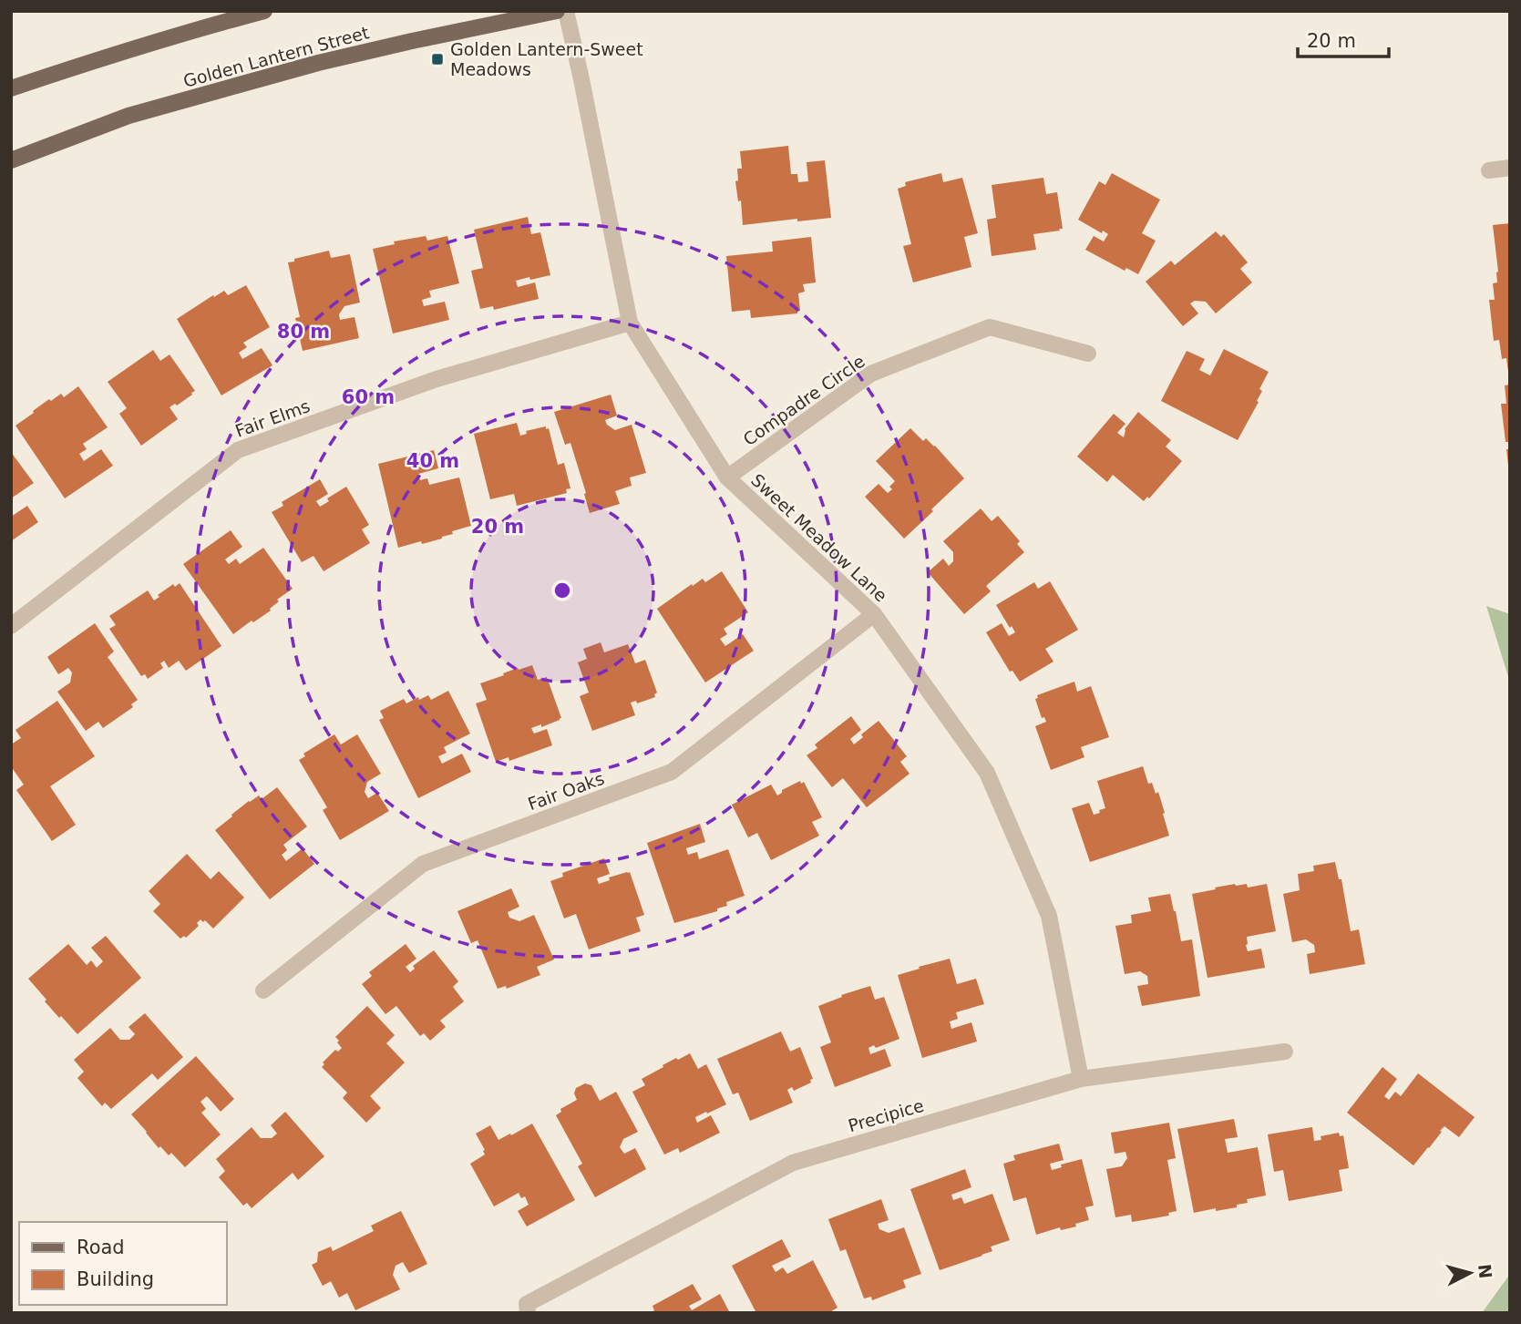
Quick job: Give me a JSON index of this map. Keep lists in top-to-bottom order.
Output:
{
  "streets": {
    "main road": ["Golden Lantern Street"],
    "street": [
      "Compadre Circle",
      "Fair Elms",
      "Sweet Meadow Lane",
      "Fair Oaks",
      "Precipice"
    ]
  },
  "crossings": [
    ["Compadre Circle", "Sweet Meadow Lane"],
    ["Fair Elms", "Sweet Meadow Lane"],
    ["Sweet Meadow Lane", "Fair Oaks"],
    ["Sweet Meadow Lane", "Precipice"]
  ],
  "places": {
    "transit": ["Golden Lantern-Sweet Meadows"]
  },
  "legend": ["Road", "Building"],
  "scale_bar": "20 m",
  "north": "right",
  "rings": [
    "80 m",
    "60 m",
    "40 m",
    "20 m"
  ]
}
